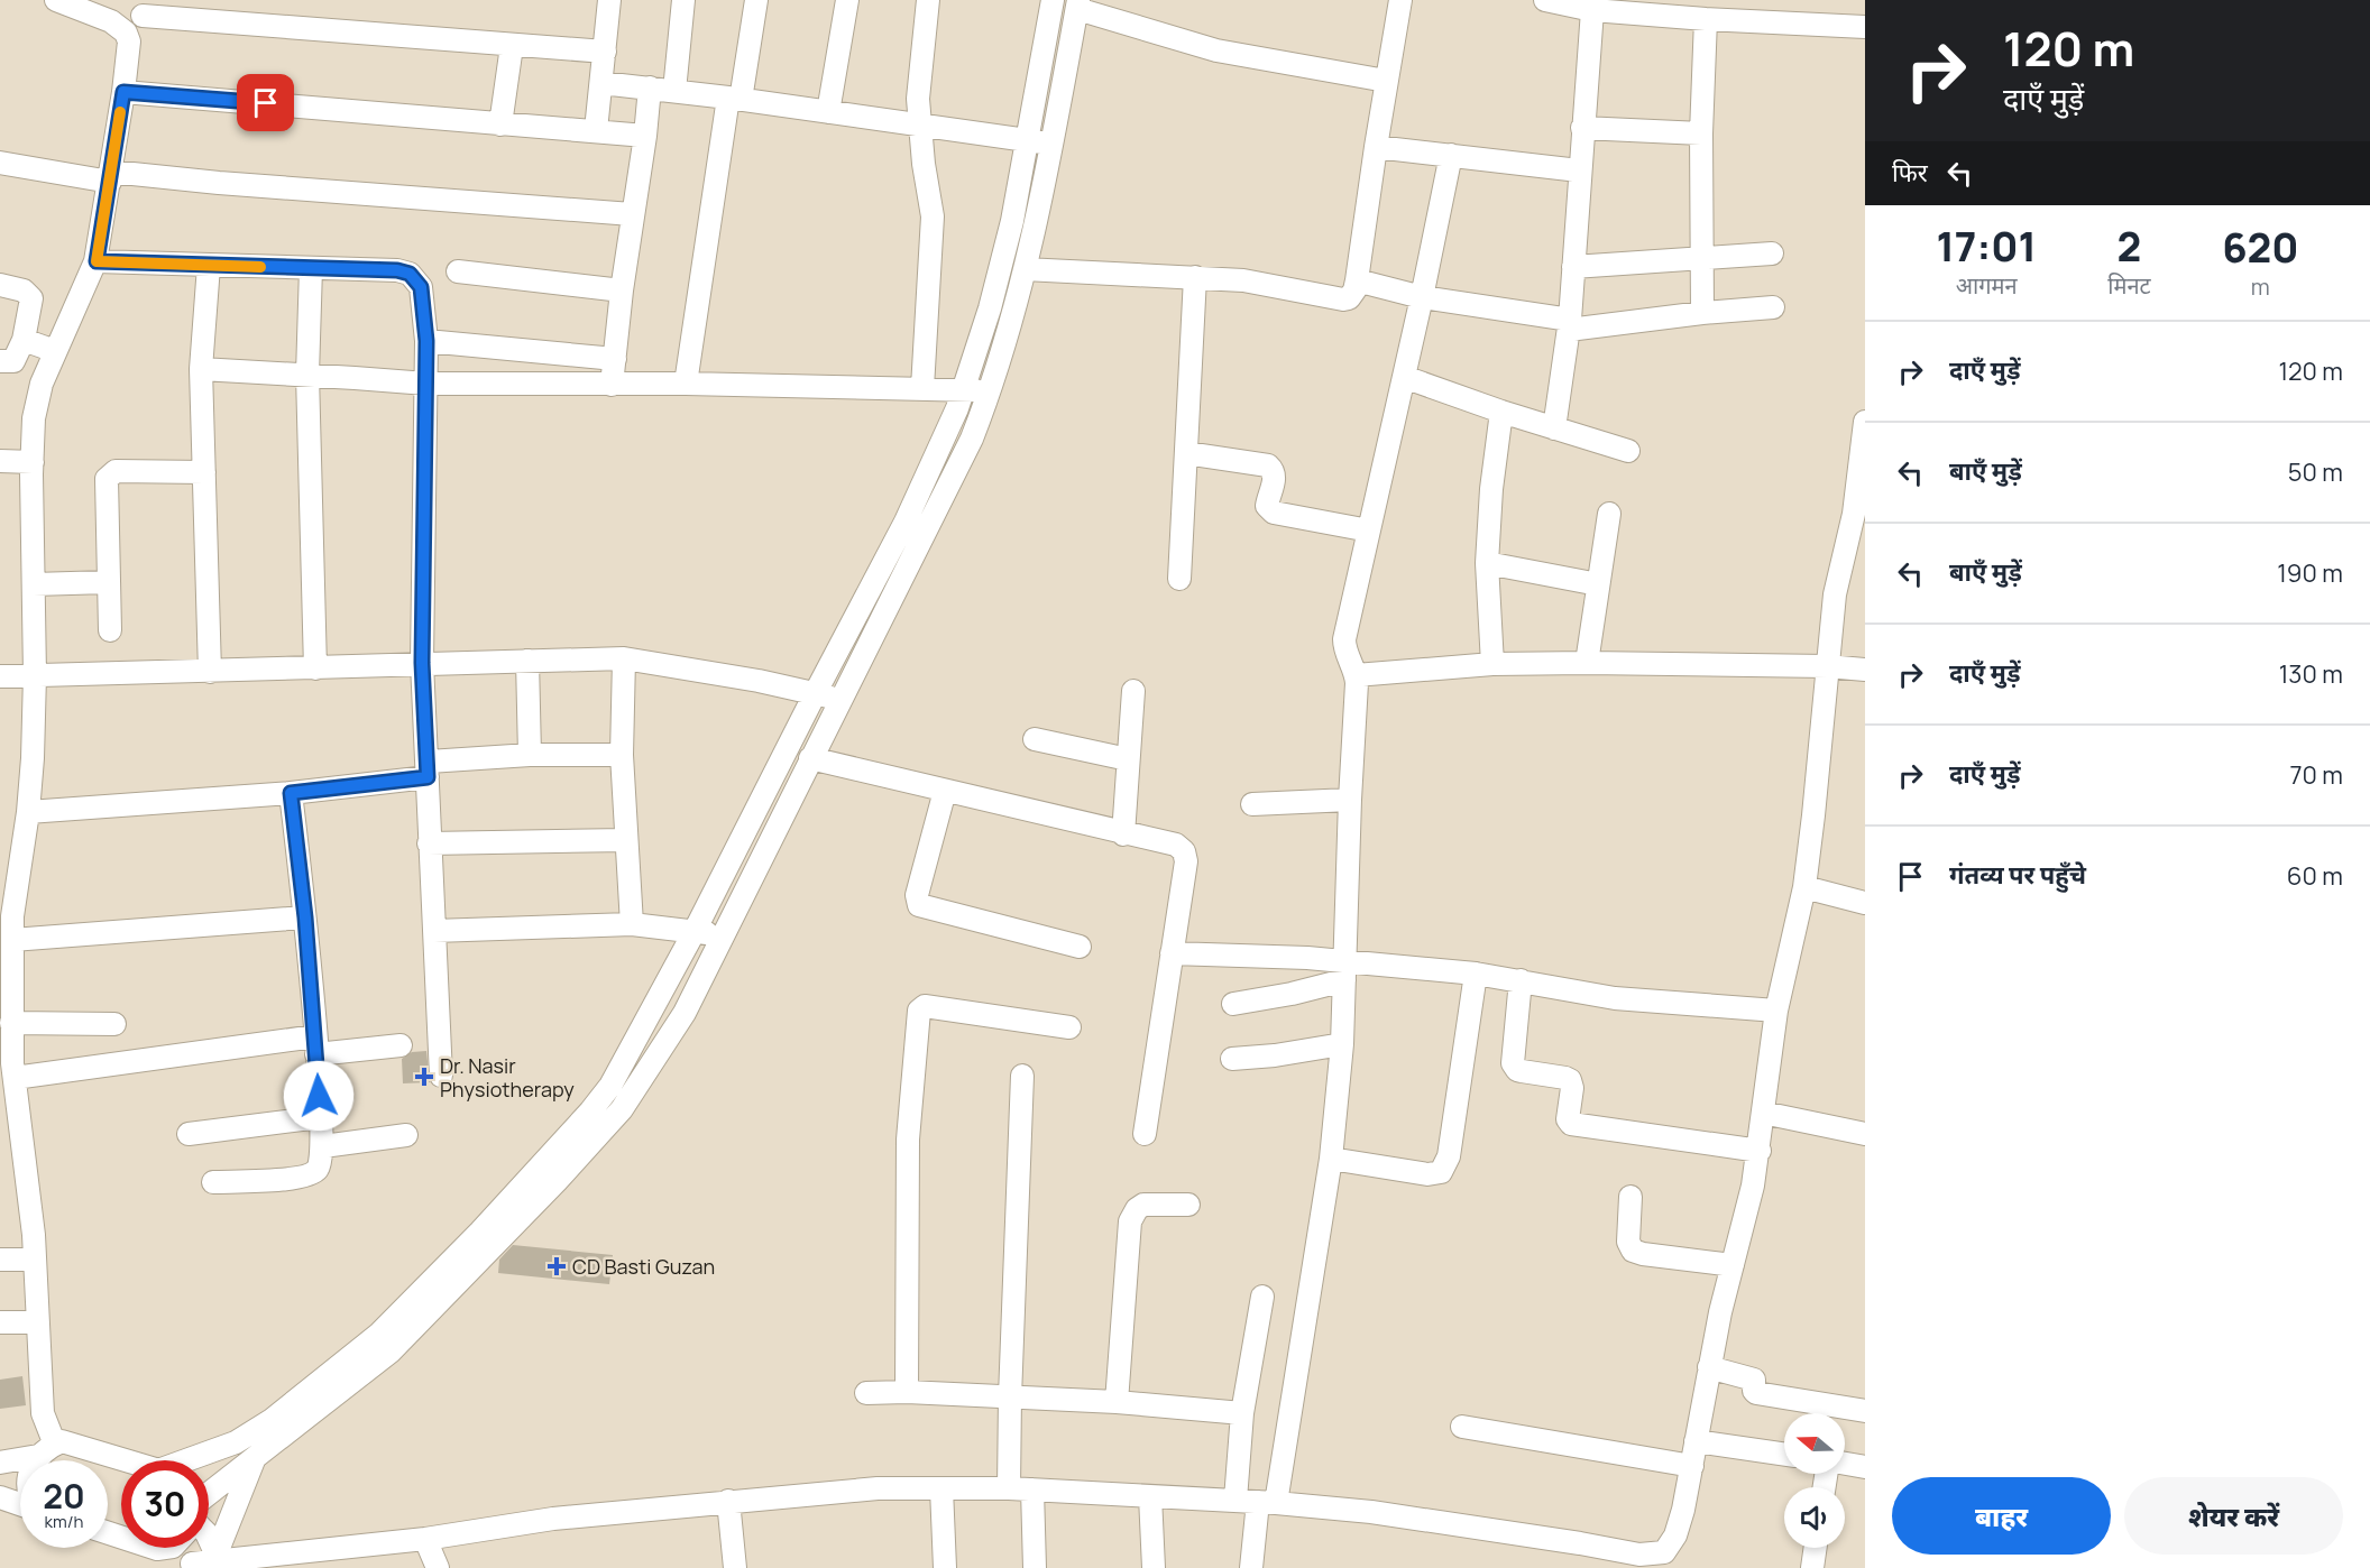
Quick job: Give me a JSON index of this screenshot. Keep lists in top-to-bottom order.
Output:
{
  "places": {
    "health": ["Dr. Nasir Physiotherapy", "CD Basti Guzan"]
  },
  "north": "left",
  "page": {
    "turn": ["120 m", "दाएँ मुड़ें"],
    "then": "फिर",
    "eta": [
      "17:01",
      "आगमन",
      "2",
      "मिनट",
      "620",
      "m"
    ],
    "list": [
      {
        "name": "दाएँ मुड़ें",
        "value": "120 m"
      },
      {
        "name": "बाएँ मुड़ें",
        "value": "50 m"
      },
      {
        "name": "बाएँ मुड़ें",
        "value": "190 m"
      },
      {
        "name": "दाएँ मुड़ें",
        "value": "130 m"
      },
      {
        "name": "दाएँ मुड़ें",
        "value": "70 m"
      },
      {
        "name": "गंतव्य पर पहुँचे",
        "value": "60 m"
      }
    ],
    "speed": "20 km/h",
    "limit": "30",
    "buttons": ["बाहर", "शेयर करें"]
  }
}
